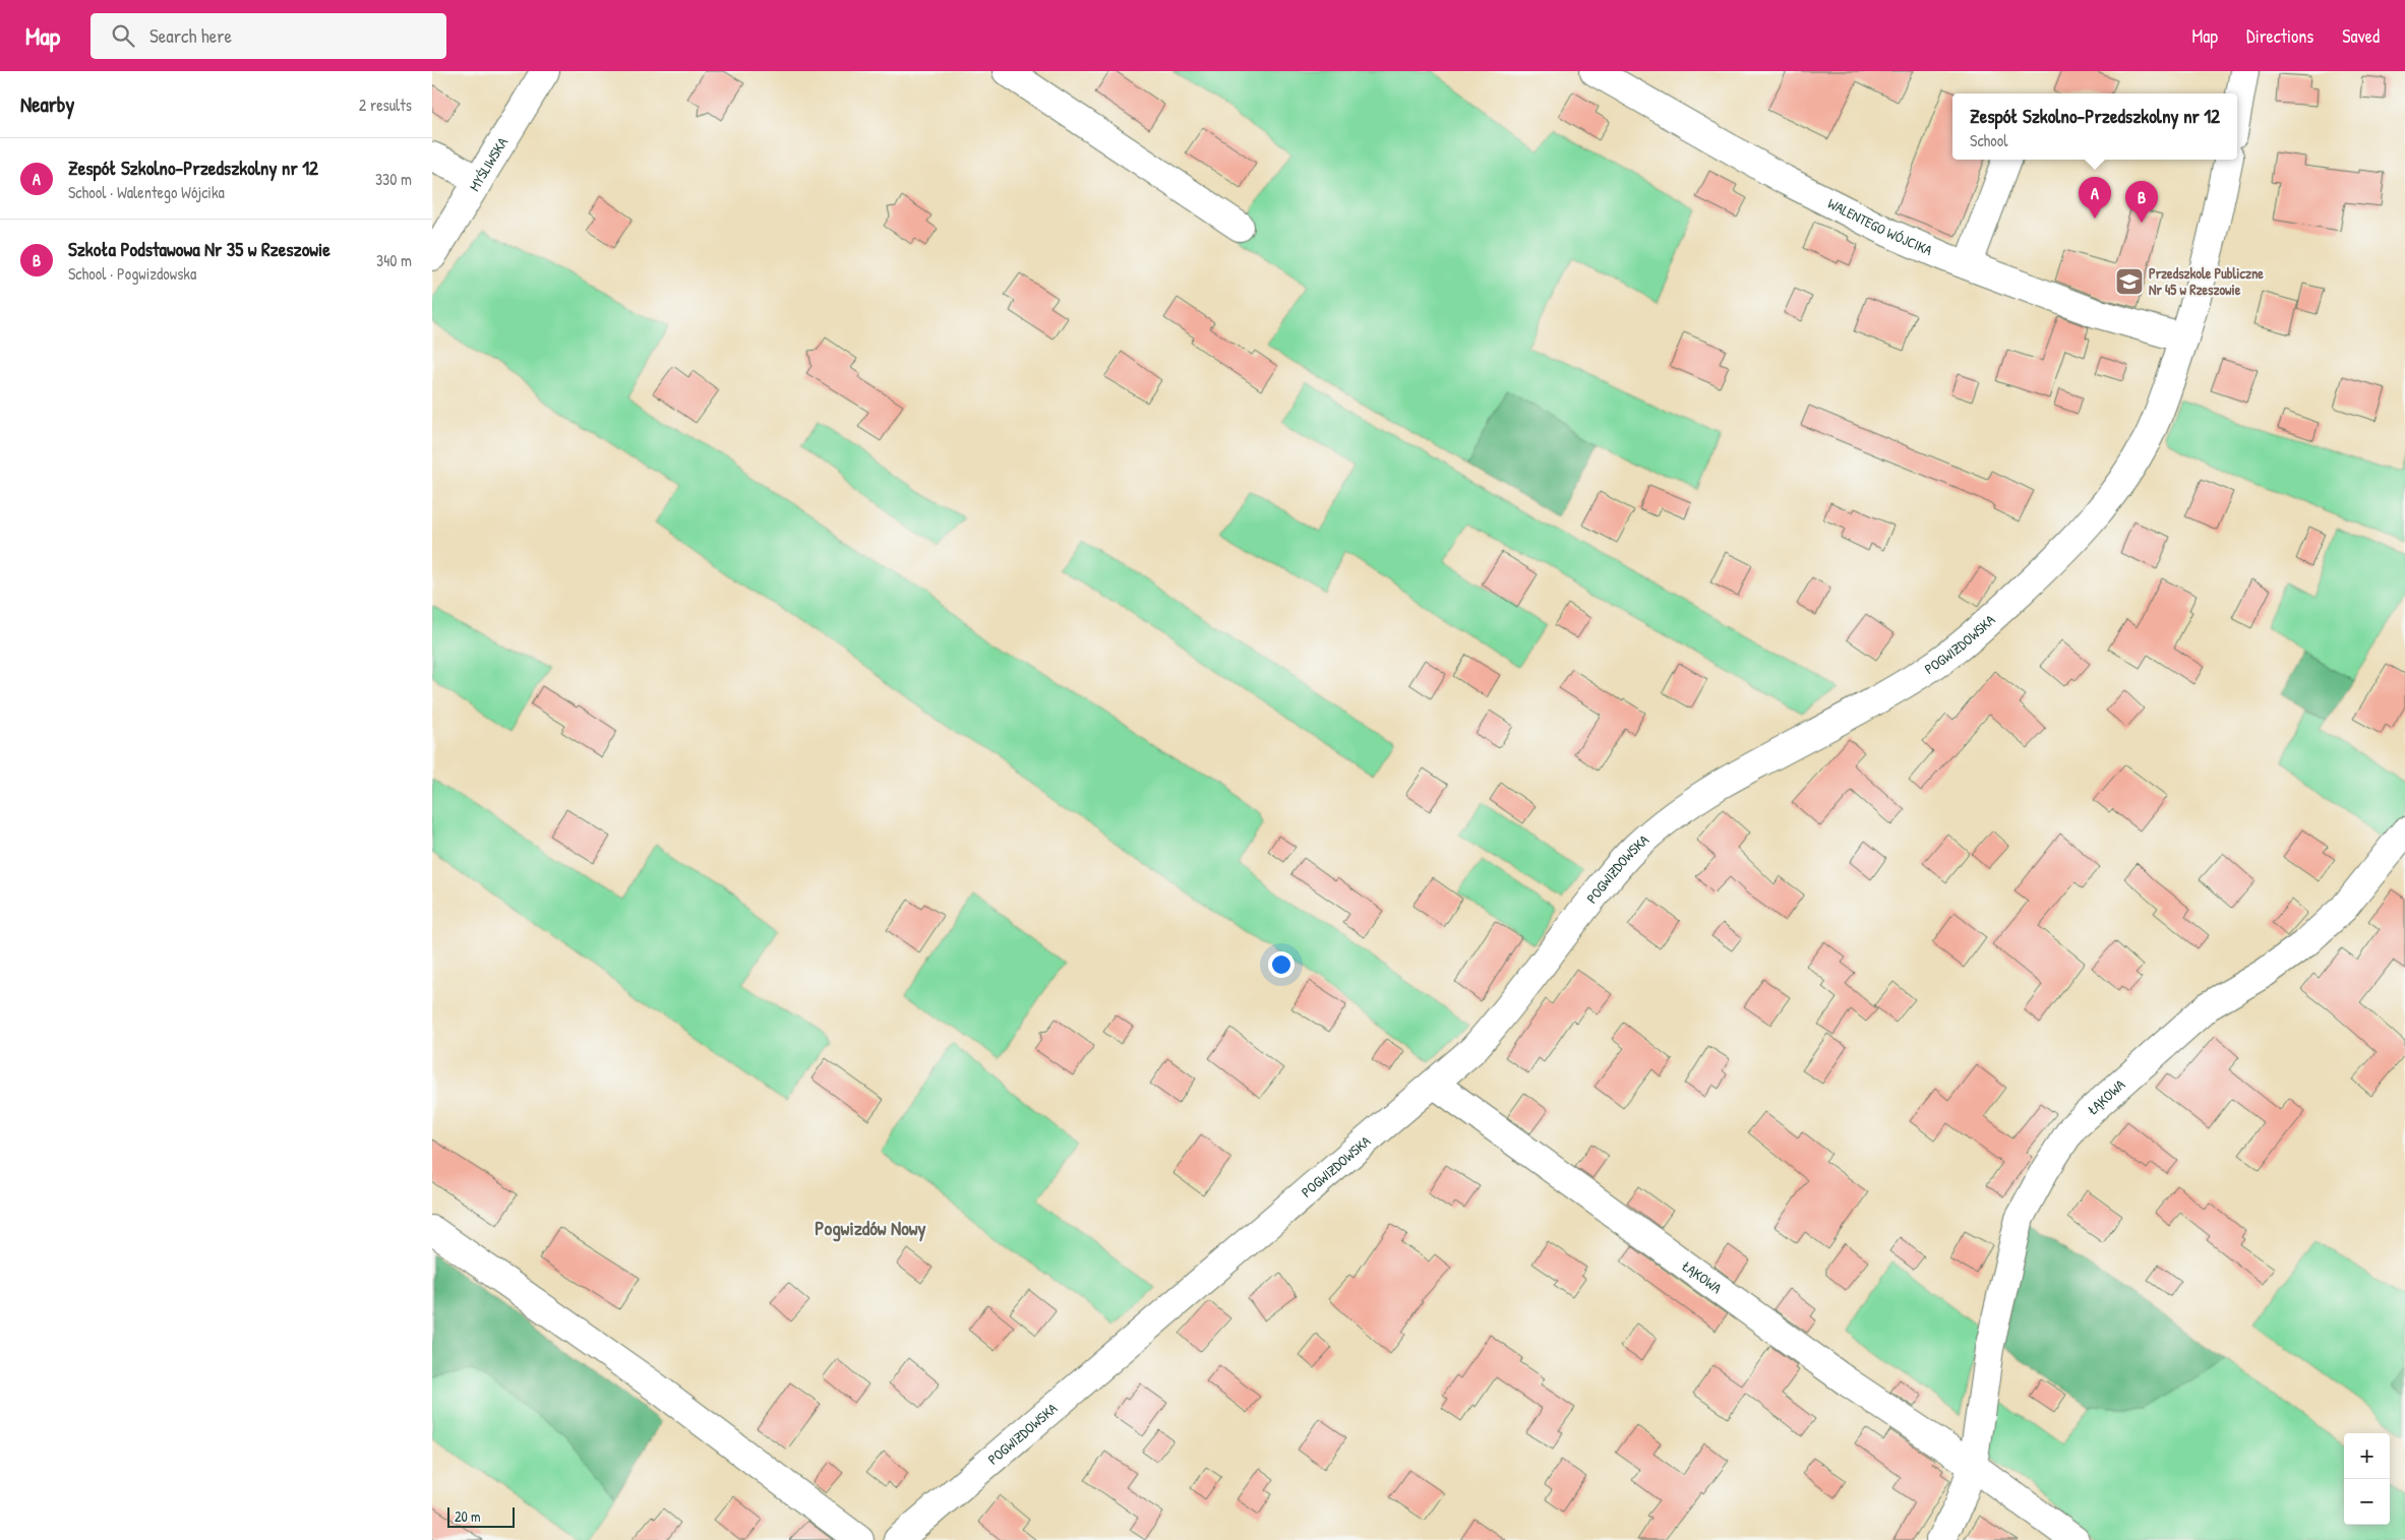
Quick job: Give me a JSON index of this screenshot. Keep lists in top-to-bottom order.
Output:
{
  "streets": {
    "street": [
      "MYŚLIWSKA",
      "WALENTEGO WÓJCIKA",
      "POGWIZDOWSKA",
      "ŁĄKOWA"
    ]
  },
  "crossings": [
    ["WALENTEGO WÓJCIKA", "POGWIZDOWSKA"],
    ["POGWIZDOWSKA", "ŁĄKOWA"]
  ],
  "districts": ["Pogwizdów Nowy"],
  "places": {
    "school or university": ["Przedszkole Publiczne Nr 45 w Rzeszowie"]
  },
  "scale_bar": "20 m",
  "page": {
    "header": "Map",
    "search": "Search here",
    "nav": ["Map", "Directions", "Saved"],
    "heading": ["Nearby", "2 results"],
    "popup": ["Zespół Szkolno-Przedszkolny nr 12", "School"],
    "list": [
      {
        "mark": "A",
        "name": "Zespół Szkolno-Przedszkolny nr 12",
        "note": "School · Walentego Wójcika",
        "value": "330 m"
      },
      {
        "mark": "B",
        "name": "Szkoła Podstawowa Nr 35 w Rzeszowie",
        "note": "School · Pogwizdowska",
        "value": "340 m"
      }
    ],
    "pins": ["A", "B"],
    "map_buttons": ["+", "−"],
    "scale": "20 m"
  }
}
